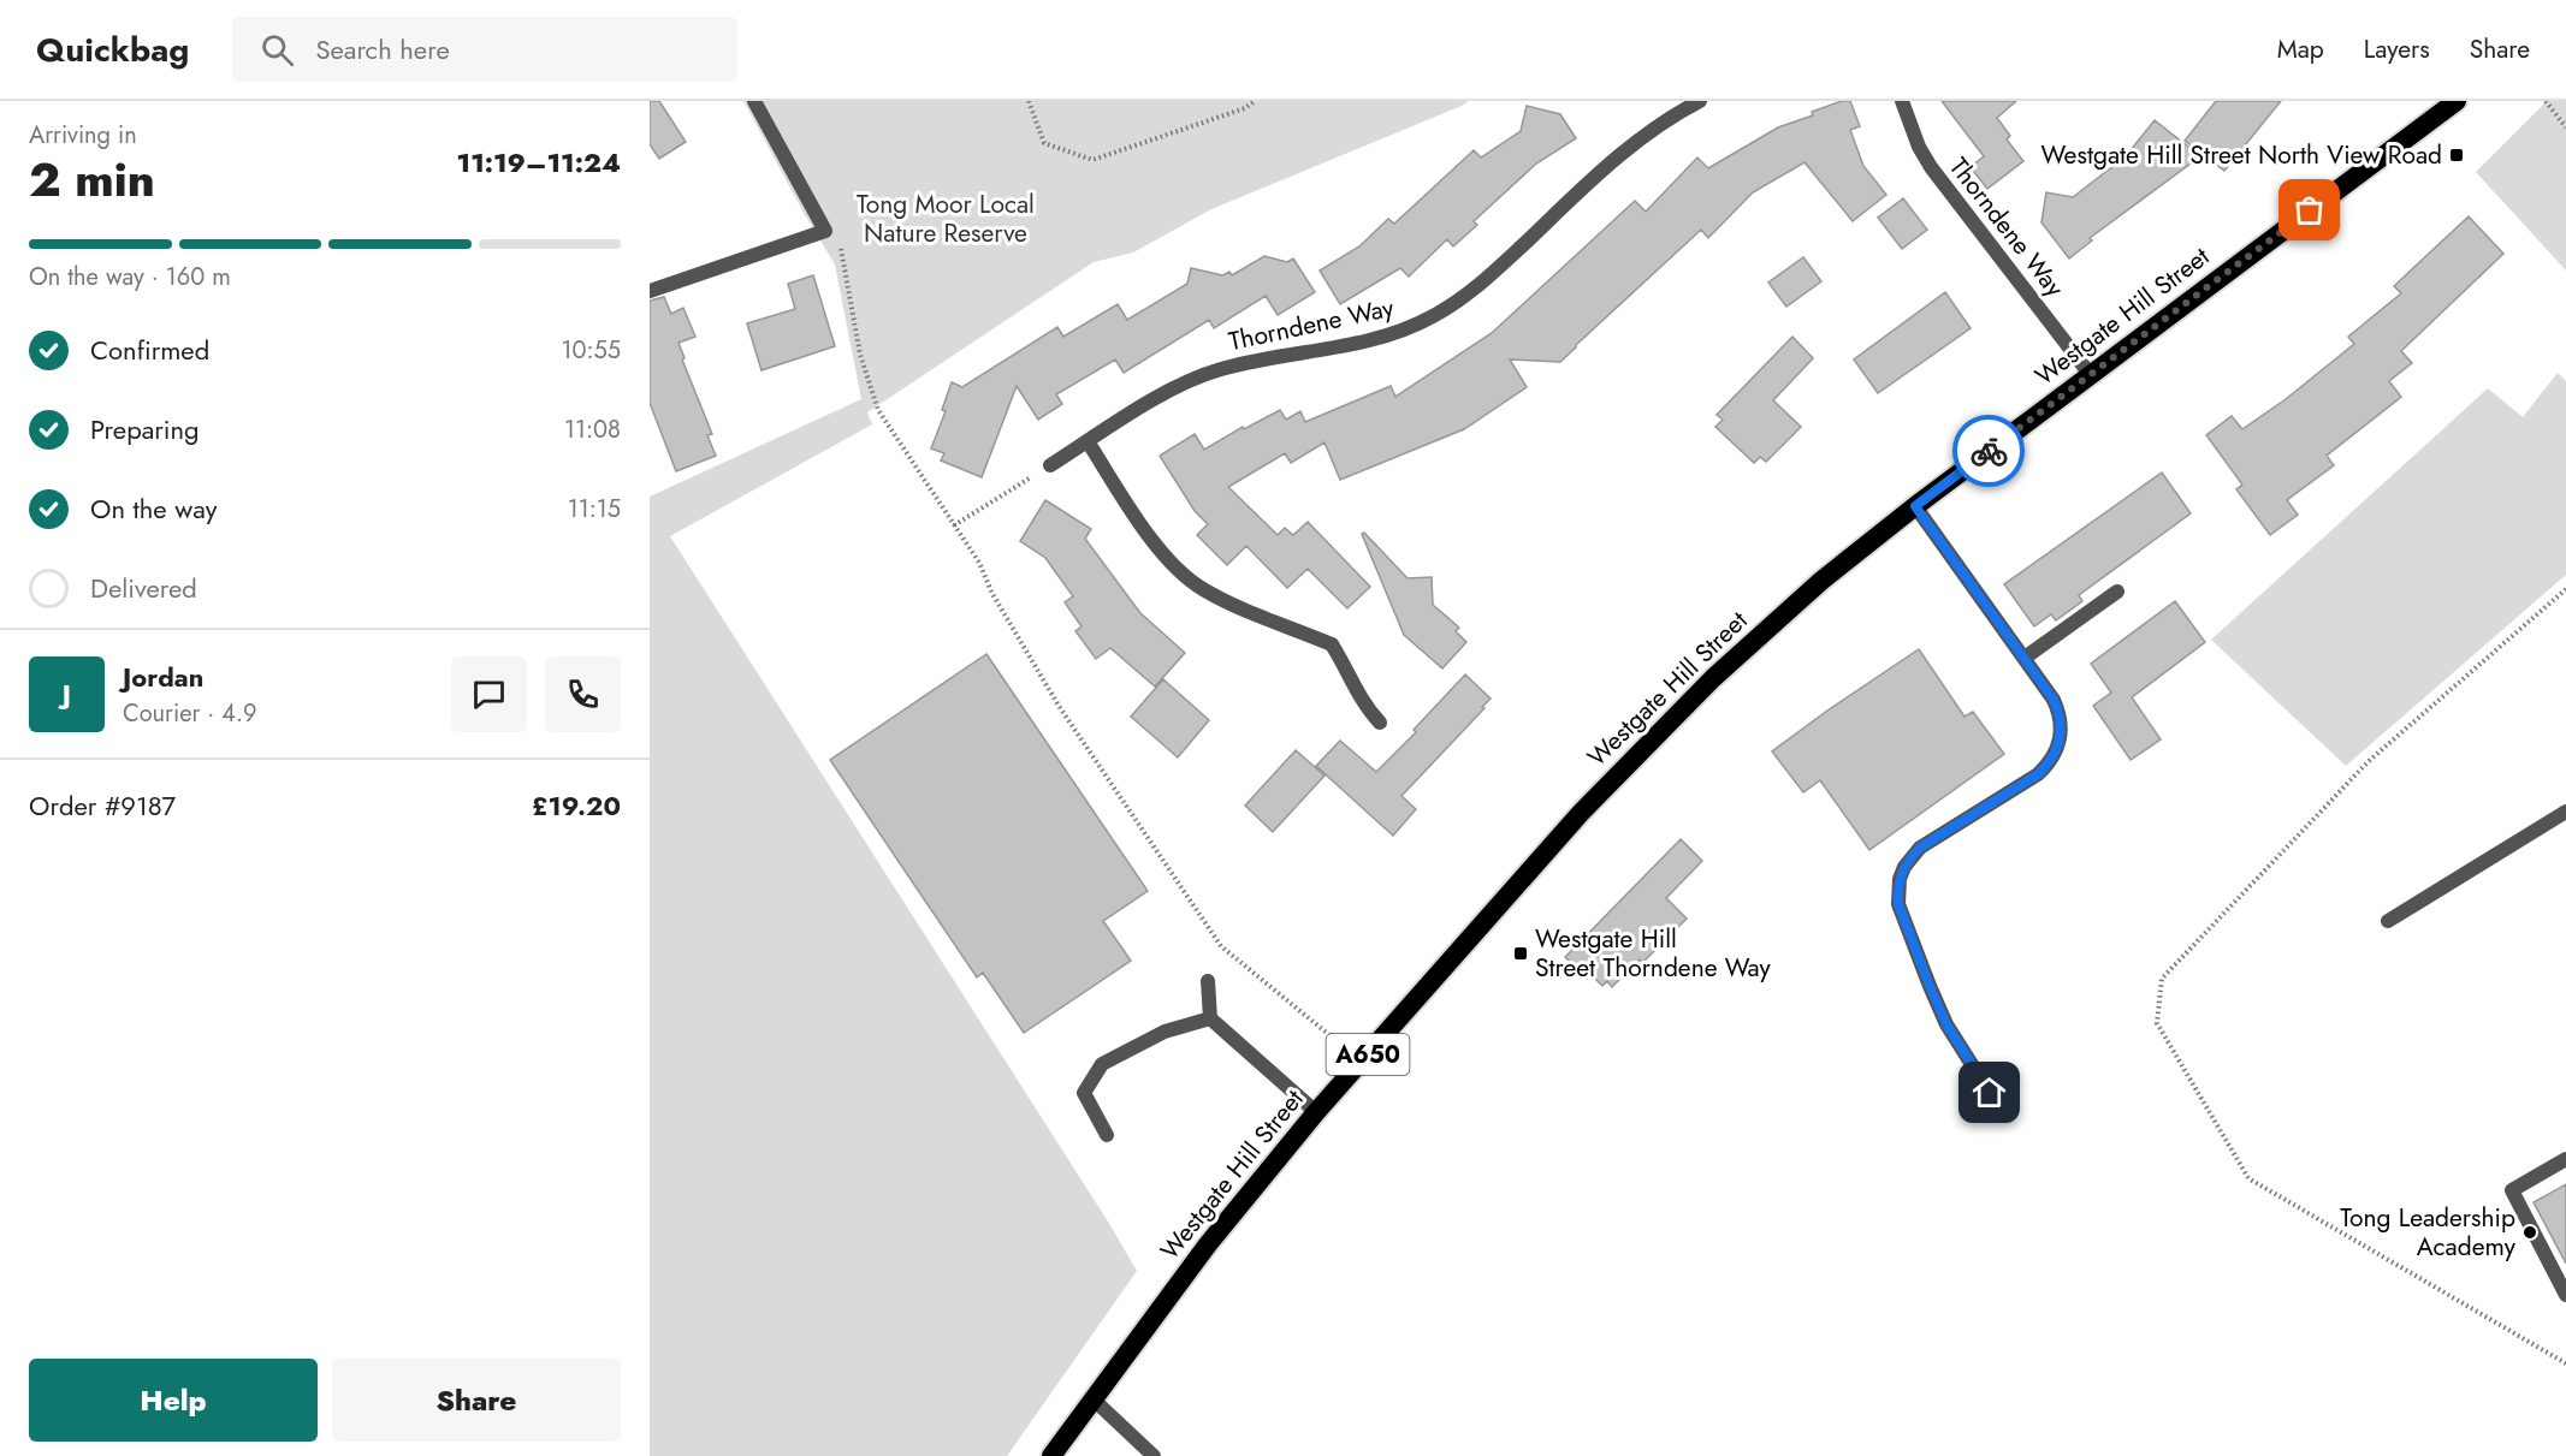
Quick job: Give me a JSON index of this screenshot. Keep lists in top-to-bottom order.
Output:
{
  "streets": {
    "highway": ["Westgate Hill Street", "A650"],
    "street": ["Thorndene Way"]
  },
  "crossings": [
    ["Thorndene Way", "Westgate Hill Street"]
  ],
  "parks": ["Tong Moor Local Nature Reserve"],
  "places": {
    "transit": ["Westgate Hill Street North View Road", "Westgate Hill Street Thorndene Way"],
    "other": ["Tong Leadership Academy"]
  },
  "page": {
    "header": "Quickbag",
    "search": "Search here",
    "nav": ["Map", "Layers", "Share"],
    "heading": ["2 min", "Arriving in", "11:19–11:24"],
    "panel": [
      "Jordan",
      "Courier · 4.9",
      "Order #9187",
      "£19.20"
    ],
    "bar": "On the way · 160 m",
    "list": [
      ["Confirmed", "10:55"],
      ["Preparing", "11:08"],
      ["On the way", "11:15"],
      "Delivered"
    ],
    "round": "J",
    "buttons": ["Help", "Share"]
  }
}
